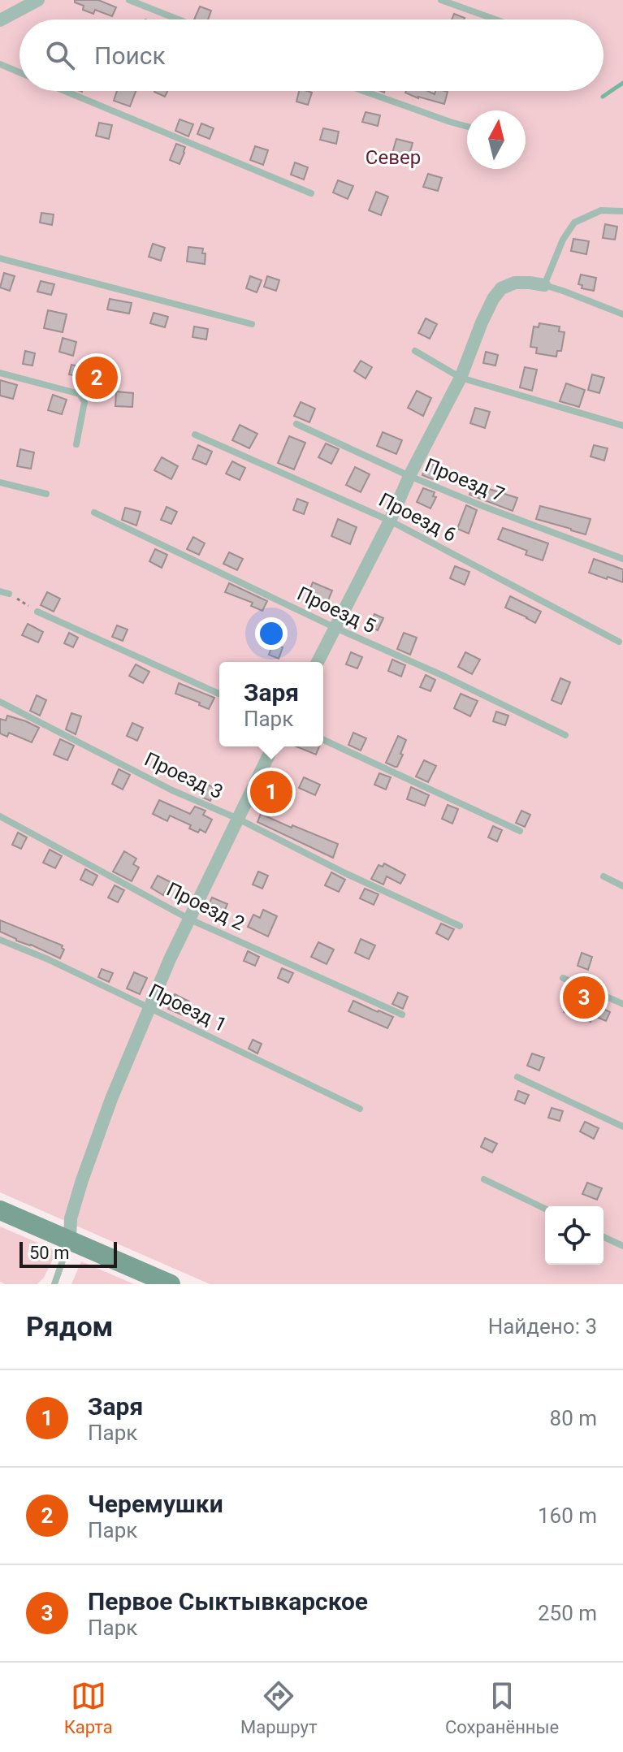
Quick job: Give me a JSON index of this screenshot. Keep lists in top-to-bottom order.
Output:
{
  "streets": {
    "lane": [
      "Проезд 7",
      "Проезд 6",
      "Проезд 5",
      "Проезд 3",
      "Проезд 2",
      "Проезд 1"
    ]
  },
  "parks": ["Север"],
  "scale_bar": "50 m",
  "north": "top",
  "page": {
    "search": "Поиск",
    "pins": ["2", "1", "3"],
    "popup": ["Заря", "Парк"],
    "scale": "50 m",
    "heading": ["Рядом", "Найдено: 3"],
    "list": [
      {
        "mark": "1",
        "name": "Заря",
        "note": "Парк",
        "value": "80 m"
      },
      {
        "mark": "2",
        "name": "Черемушки",
        "note": "Парк",
        "value": "160 m"
      },
      {
        "mark": "3",
        "name": "Первое Сыктывкарское",
        "note": "Парк",
        "value": "250 m"
      }
    ],
    "nav": ["Карта", "Маршрут", "Сохранённые"]
  }
}
